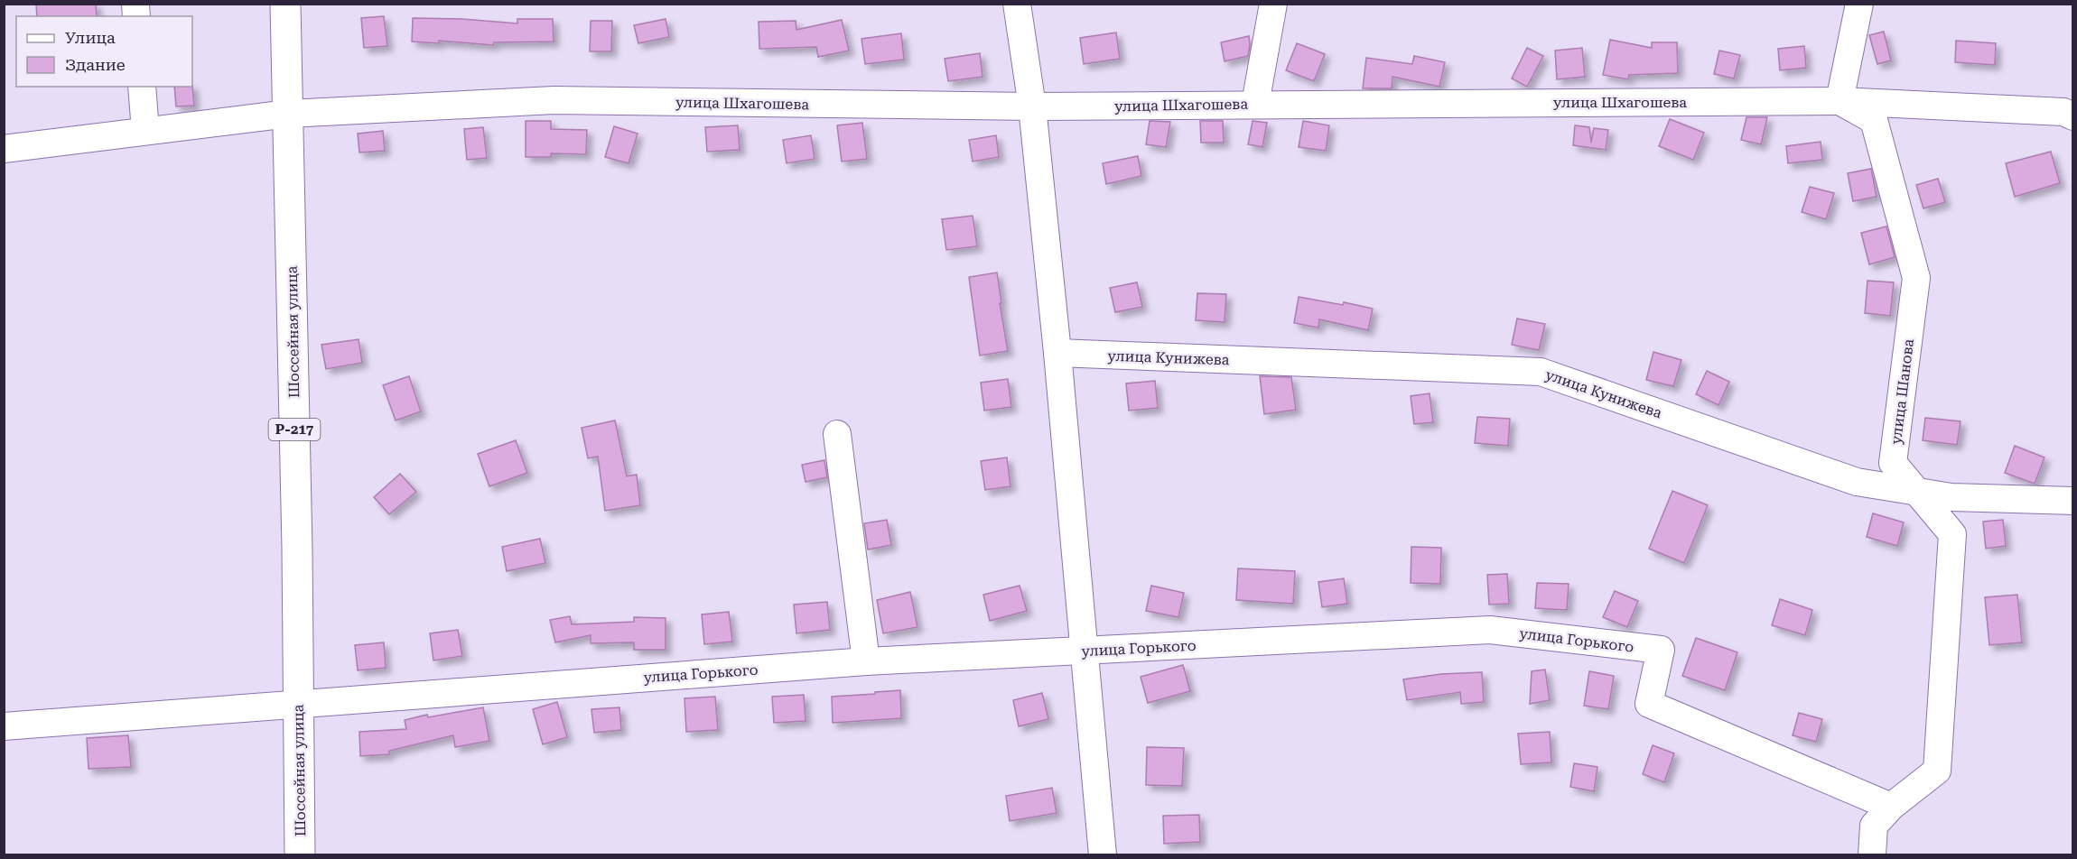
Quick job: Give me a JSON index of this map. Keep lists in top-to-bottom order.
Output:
{
  "streets": {
    "highway": ["Шоссейная улица", "Р-217"],
    "street": [
      "улица Шхагошева",
      "улица Кунижева",
      "улица Шанова",
      "улица Горького"
    ]
  },
  "crossings": [
    ["улица Шхагошева", "Шоссейная улица"],
    ["улица Шхагошева", "улица Шанова"],
    ["Шоссейная улица", "улица Горького"],
    ["улица Кунижева", "улица Шанова"],
    ["улица Шанова", "улица Горького"]
  ],
  "legend": ["Улица", "Здание"]
}
